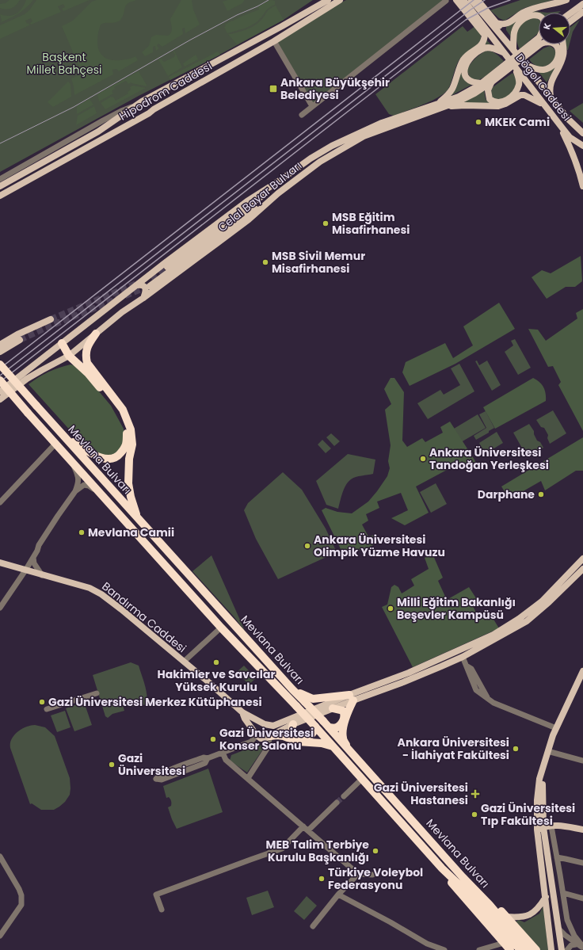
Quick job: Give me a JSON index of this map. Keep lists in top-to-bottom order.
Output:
{
  "streets": {
    "highway": ["Mevlana Bulvarı"],
    "main road": [
      "Dögol Caddesi",
      "Hipodrom Caddesi",
      "Celal Bayar Bulvarı",
      "Bandırma Caddesi"
    ]
  },
  "parks": ["Başkent Millet Bahçesi"],
  "places": {
    "transit": ["Ankara Büyükşehir Belediyesi"],
    "other": [
      "MKEK Cami",
      "MSB Eğitim Misafirhanesi",
      "MSB Sivil Memur Misafirhanesi",
      "Ankara Üniversitesi Tandoğan Yerleşkesi",
      "Darphane",
      "Mevlana Camii",
      "Ankara Üniversitesi Olimpik Yüzme Havuzu",
      "Milli Eğitim Bakanlığı Beşevler Kampüsü",
      "Hakimler ve Savcılar Yüksek Kurulu",
      "Gazi Üniversitesi Merkez Kütüphanesi",
      "Gazi Üniversitesi Konser Salonu",
      "Ankara Üniversitesi - İlahiyat Fakültesi",
      "Gazi Üniversitesi",
      "Gazi Üniversitesi Tıp Fakültesi",
      "MEB Talim Terbiye Kurulu Başkanlığı",
      "Türkiye Voleybol Federasyonu"
    ],
    "health": ["Gazi Üniversitesi Hastanesi"]
  },
  "north": "left"
}
